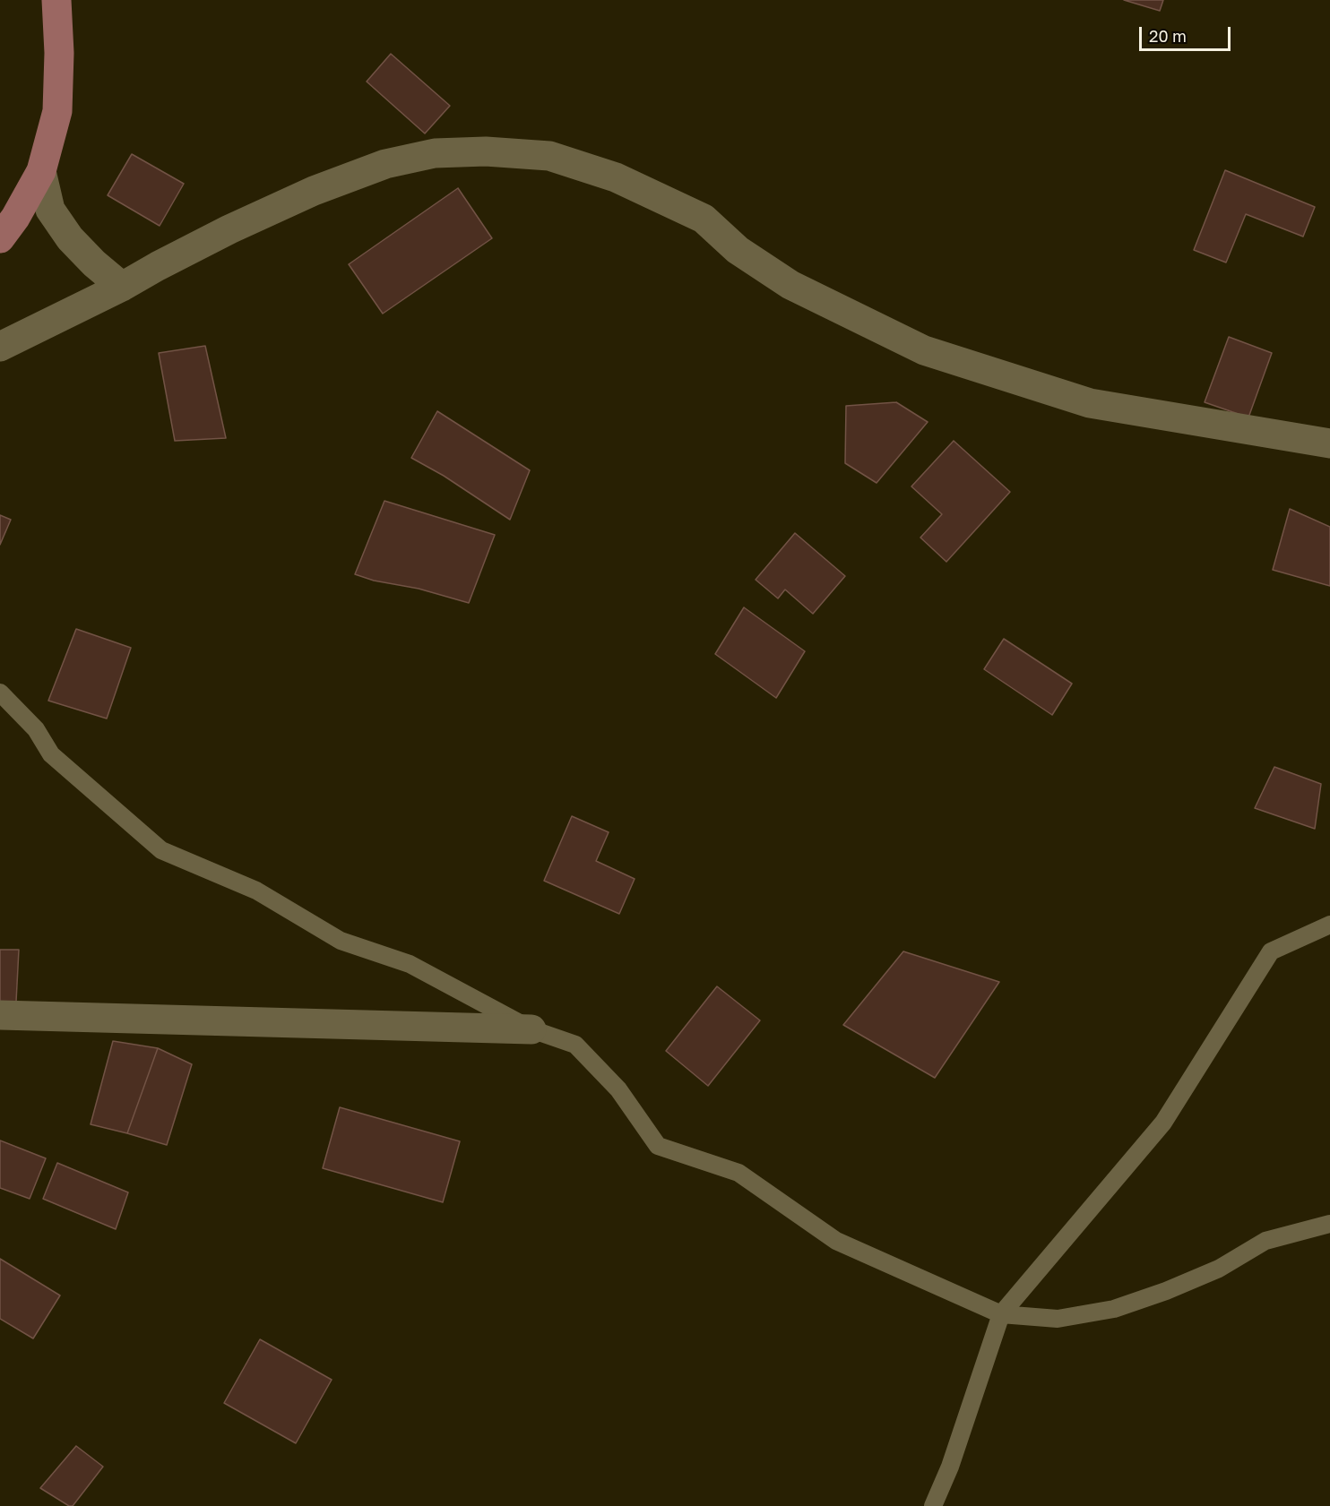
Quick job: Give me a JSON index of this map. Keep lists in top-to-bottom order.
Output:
{
  "scale_bar": "20 m"
}
